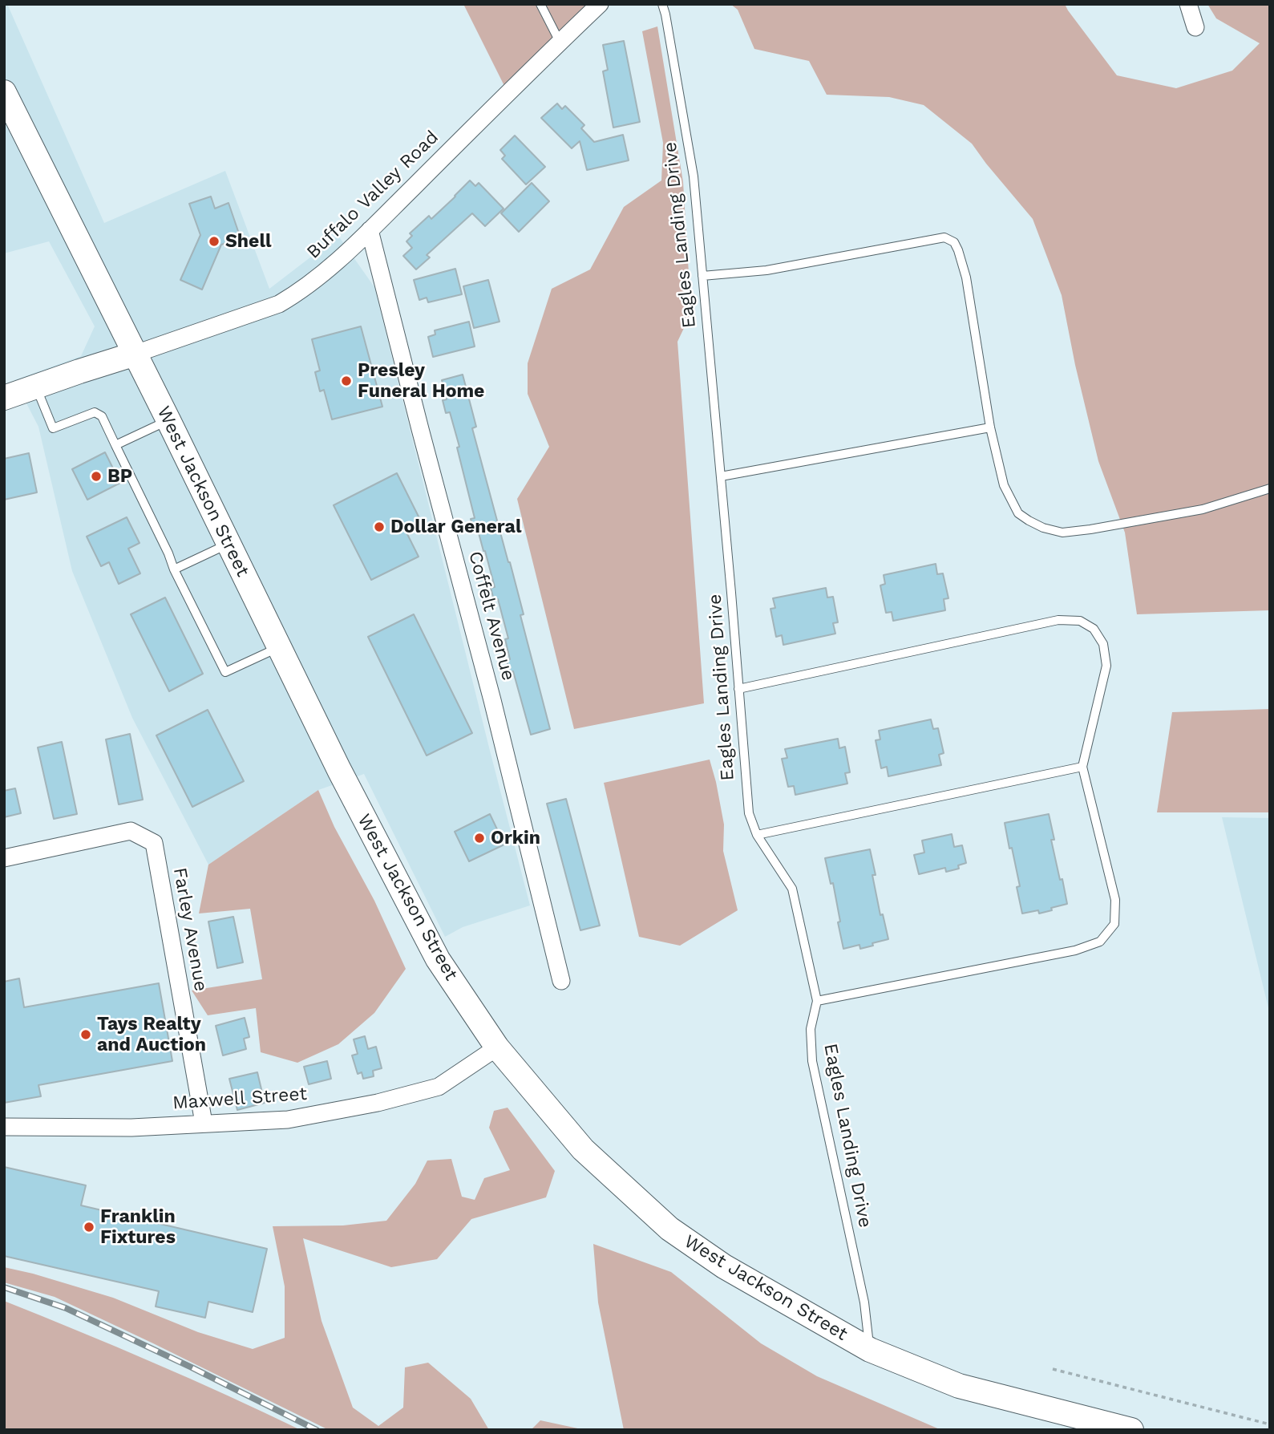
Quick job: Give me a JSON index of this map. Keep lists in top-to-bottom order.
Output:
{
  "streets": {
    "street": [
      "Buffalo Valley Road",
      "West Jackson Street",
      "Coffelt Avenue",
      "Farley Avenue",
      "Maxwell Street"
    ],
    "lane": ["Eagles Landing Drive"]
  },
  "crossings": [
    ["Buffalo Valley Road", "West Jackson Street"],
    ["Buffalo Valley Road", "Coffelt Avenue"],
    ["Eagles Landing Drive", "West Jackson Street"],
    ["West Jackson Street", "Maxwell Street"],
    ["Farley Avenue", "Maxwell Street"]
  ],
  "places": [
    "Shell",
    "Presley Funeral Home",
    "BP",
    "Dollar General",
    "Orkin",
    "Tays Realty and Auction",
    "Franklin Fixtures"
  ]
}
